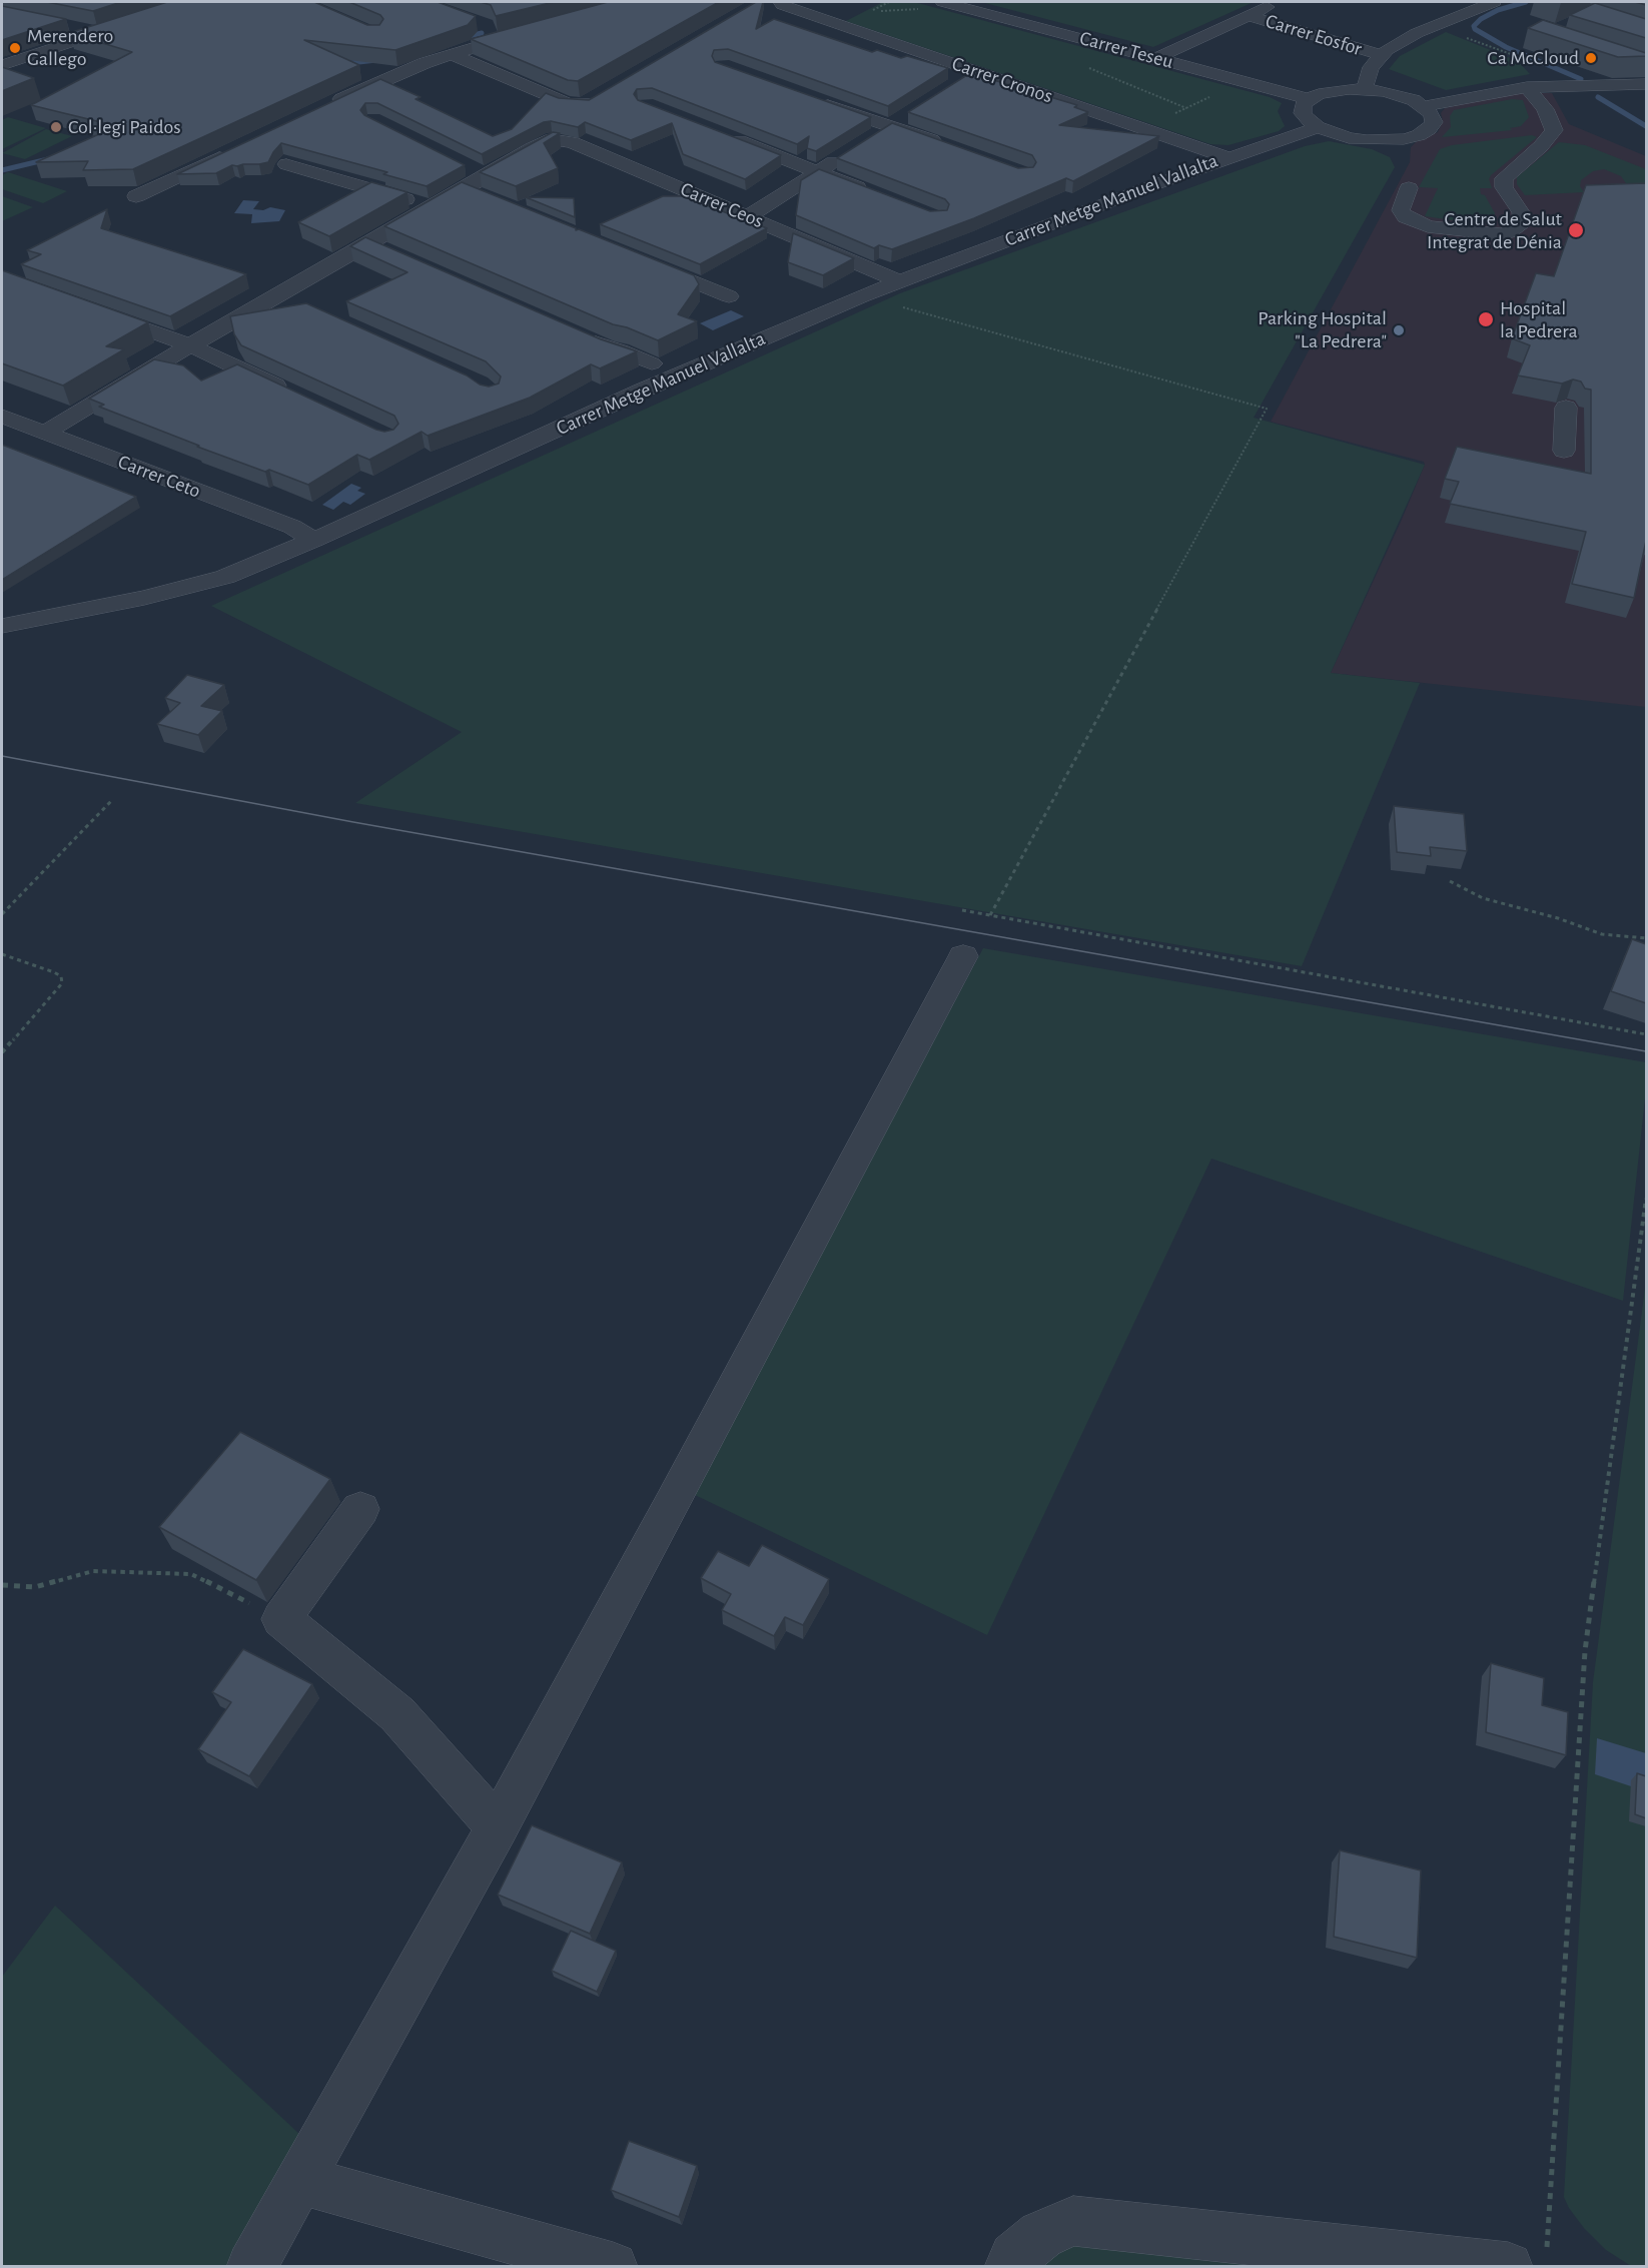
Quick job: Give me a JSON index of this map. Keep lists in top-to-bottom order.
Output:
{
  "streets": {
    "street": [
      "Carrer Eosfor",
      "Carrer Teseu",
      "Carrer Cronos",
      "Carrer Metge Manuel Vallalta",
      "Carrer Ceos",
      "Carrer Ceto"
    ]
  },
  "crossings": [
    ["Carrer Cronos", "Carrer Metge Manuel Vallalta"],
    ["Carrer Metge Manuel Vallalta", "Carrer Ceos"],
    ["Carrer Metge Manuel Vallalta", "Carrer Ceto"]
  ],
  "places": [
    "Merendero Gallego",
    "Ca McCloud",
    "Col·legi Paidos",
    "Centre de Salut Integrat de Dénia",
    "Hospital la Pedrera",
    "Parking Hospital \"La Pedrera\""
  ]
}
